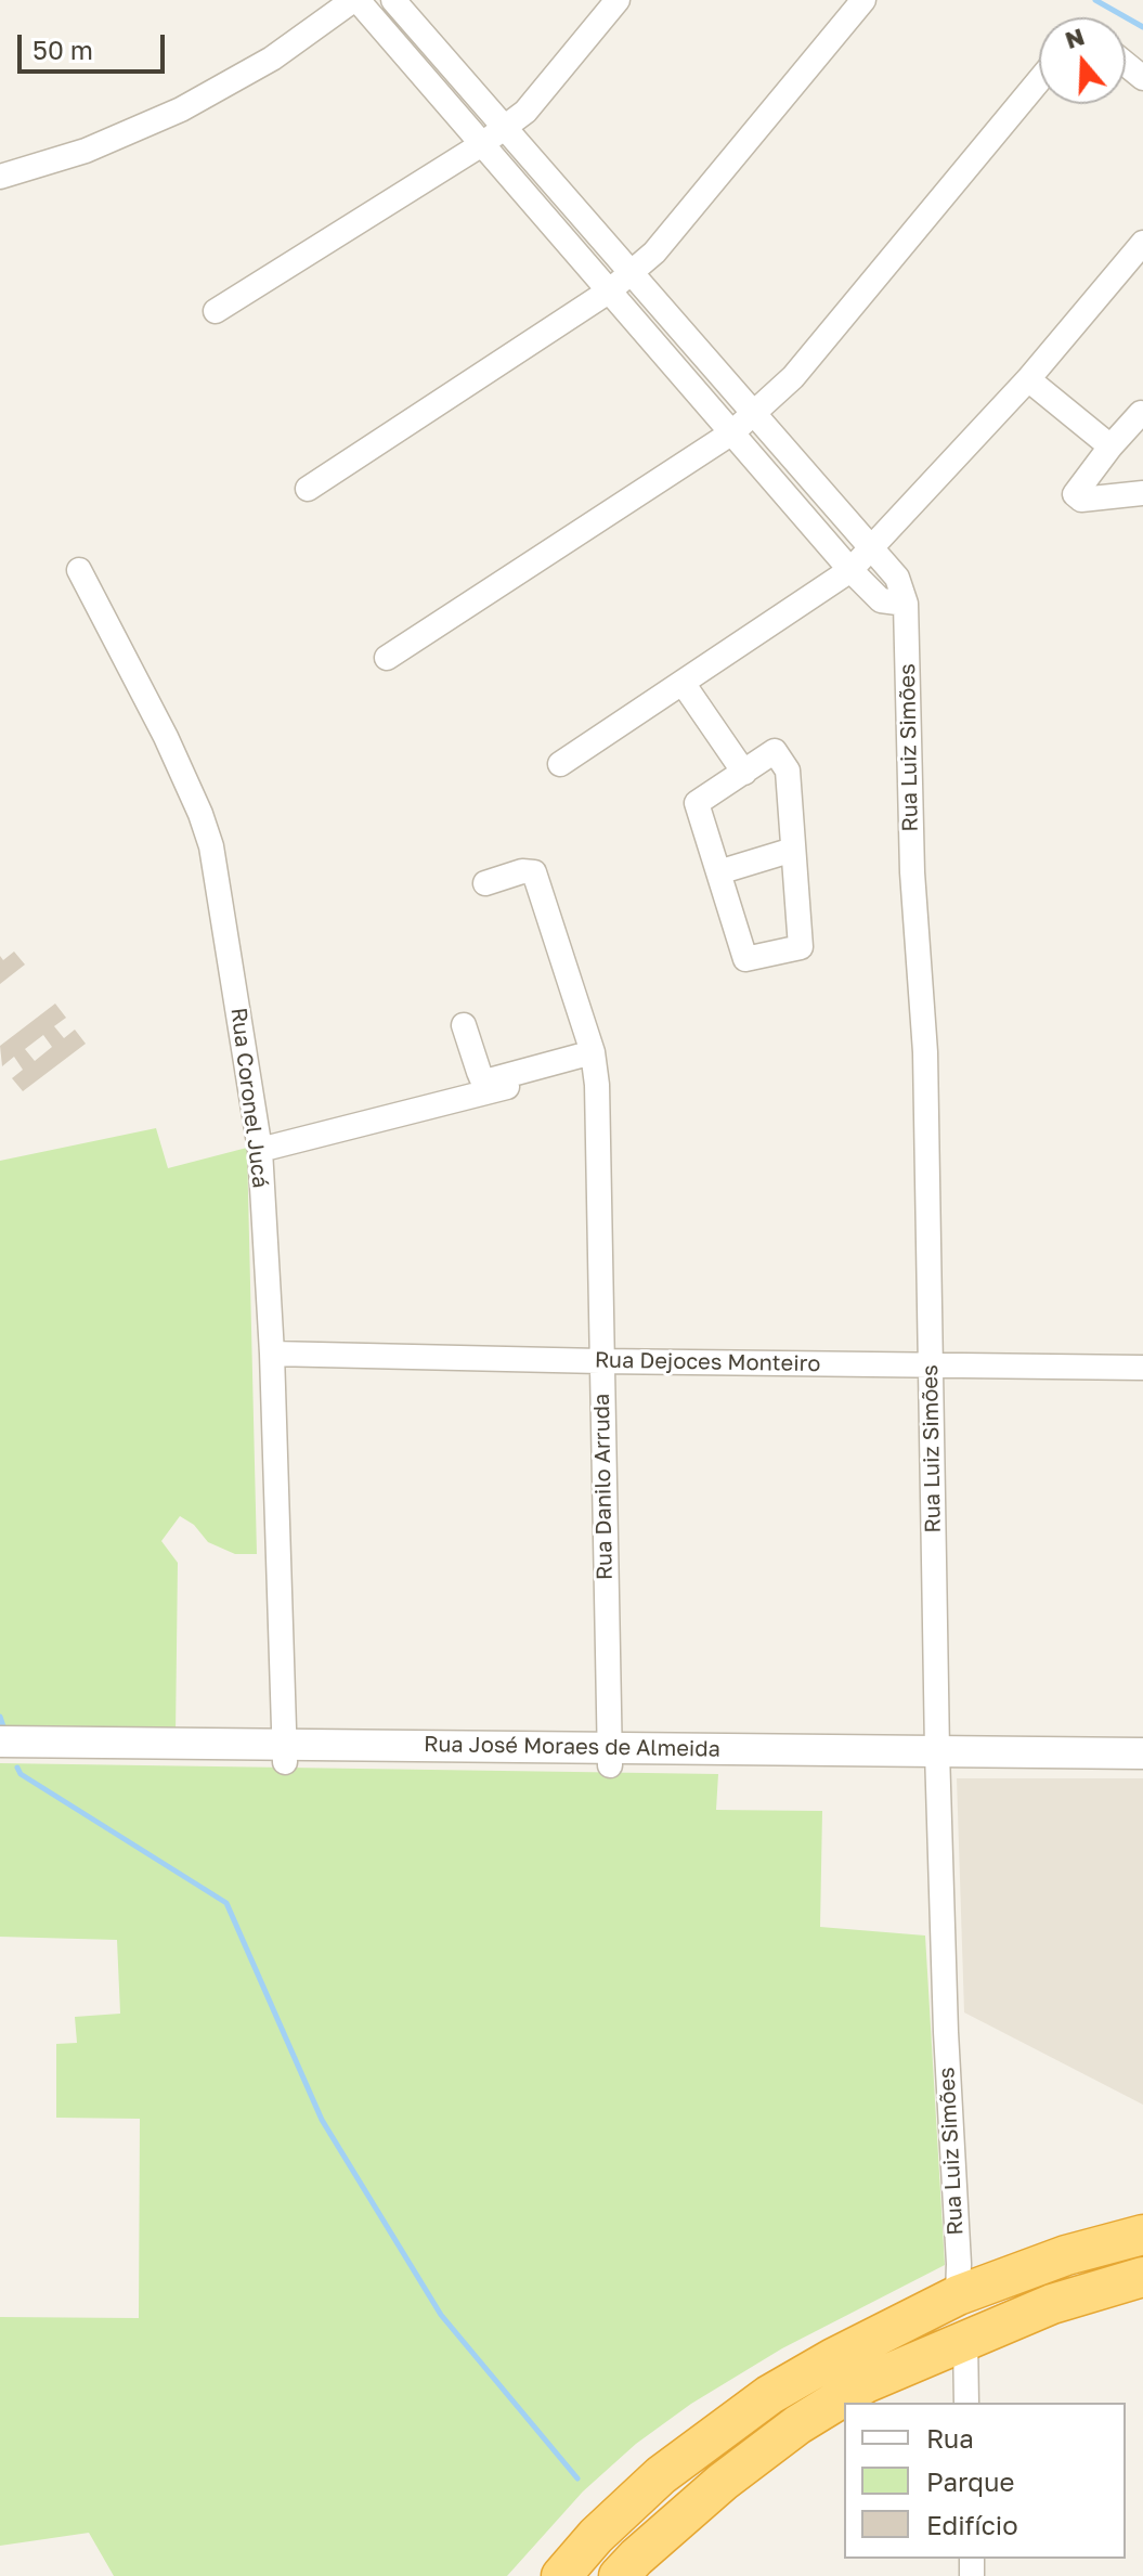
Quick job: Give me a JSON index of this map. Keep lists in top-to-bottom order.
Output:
{
  "streets": {
    "street": [
      "Rua Luiz Simões",
      "Rua Coronel Jucá",
      "Rua Dejoces Monteiro",
      "Rua Danilo Arruda",
      "Rua José Moraes de Almeida"
    ]
  },
  "crossings": [
    ["Rua Luiz Simões", "Rua Dejoces Monteiro"],
    ["Rua Luiz Simões", "Rua José Moraes de Almeida"],
    ["Rua Coronel Jucá", "Rua Dejoces Monteiro"],
    ["Rua Coronel Jucá", "Rua José Moraes de Almeida"],
    ["Rua Dejoces Monteiro", "Rua Danilo Arruda"],
    ["Rua Danilo Arruda", "Rua José Moraes de Almeida"]
  ],
  "legend": ["Rua", "Parque", "Edifício"],
  "scale_bar": "50 m",
  "north": "top"
}
